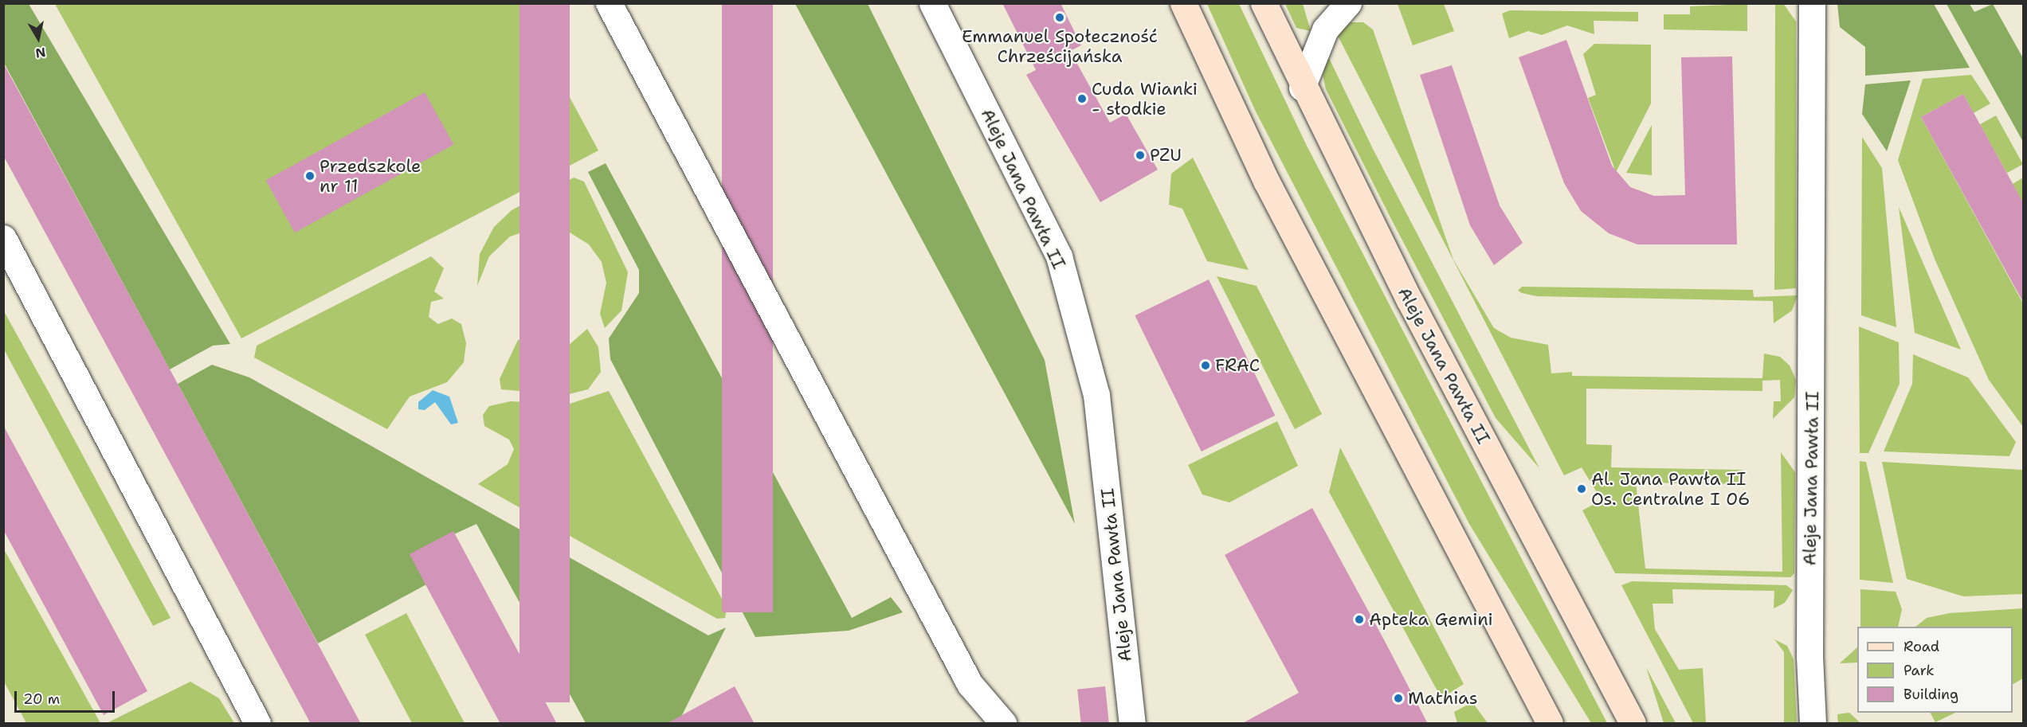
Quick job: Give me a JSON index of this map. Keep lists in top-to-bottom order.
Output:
{
  "streets": {
    "main road": ["Aleje Jana Pawła II"]
  },
  "places": [
    "Emmanuel Społeczność Chrześcijańska",
    "Cuda Wianki - słodkie",
    "PZU",
    "Przedszkole nr 11",
    "FRAC",
    "Al. Jana Pawła II Os. Centralne I 06",
    "Apteka Gemini",
    "Mathias"
  ],
  "legend": ["Road", "Park", "Building"],
  "scale_bar": "20 m",
  "north": "bottom"
}
